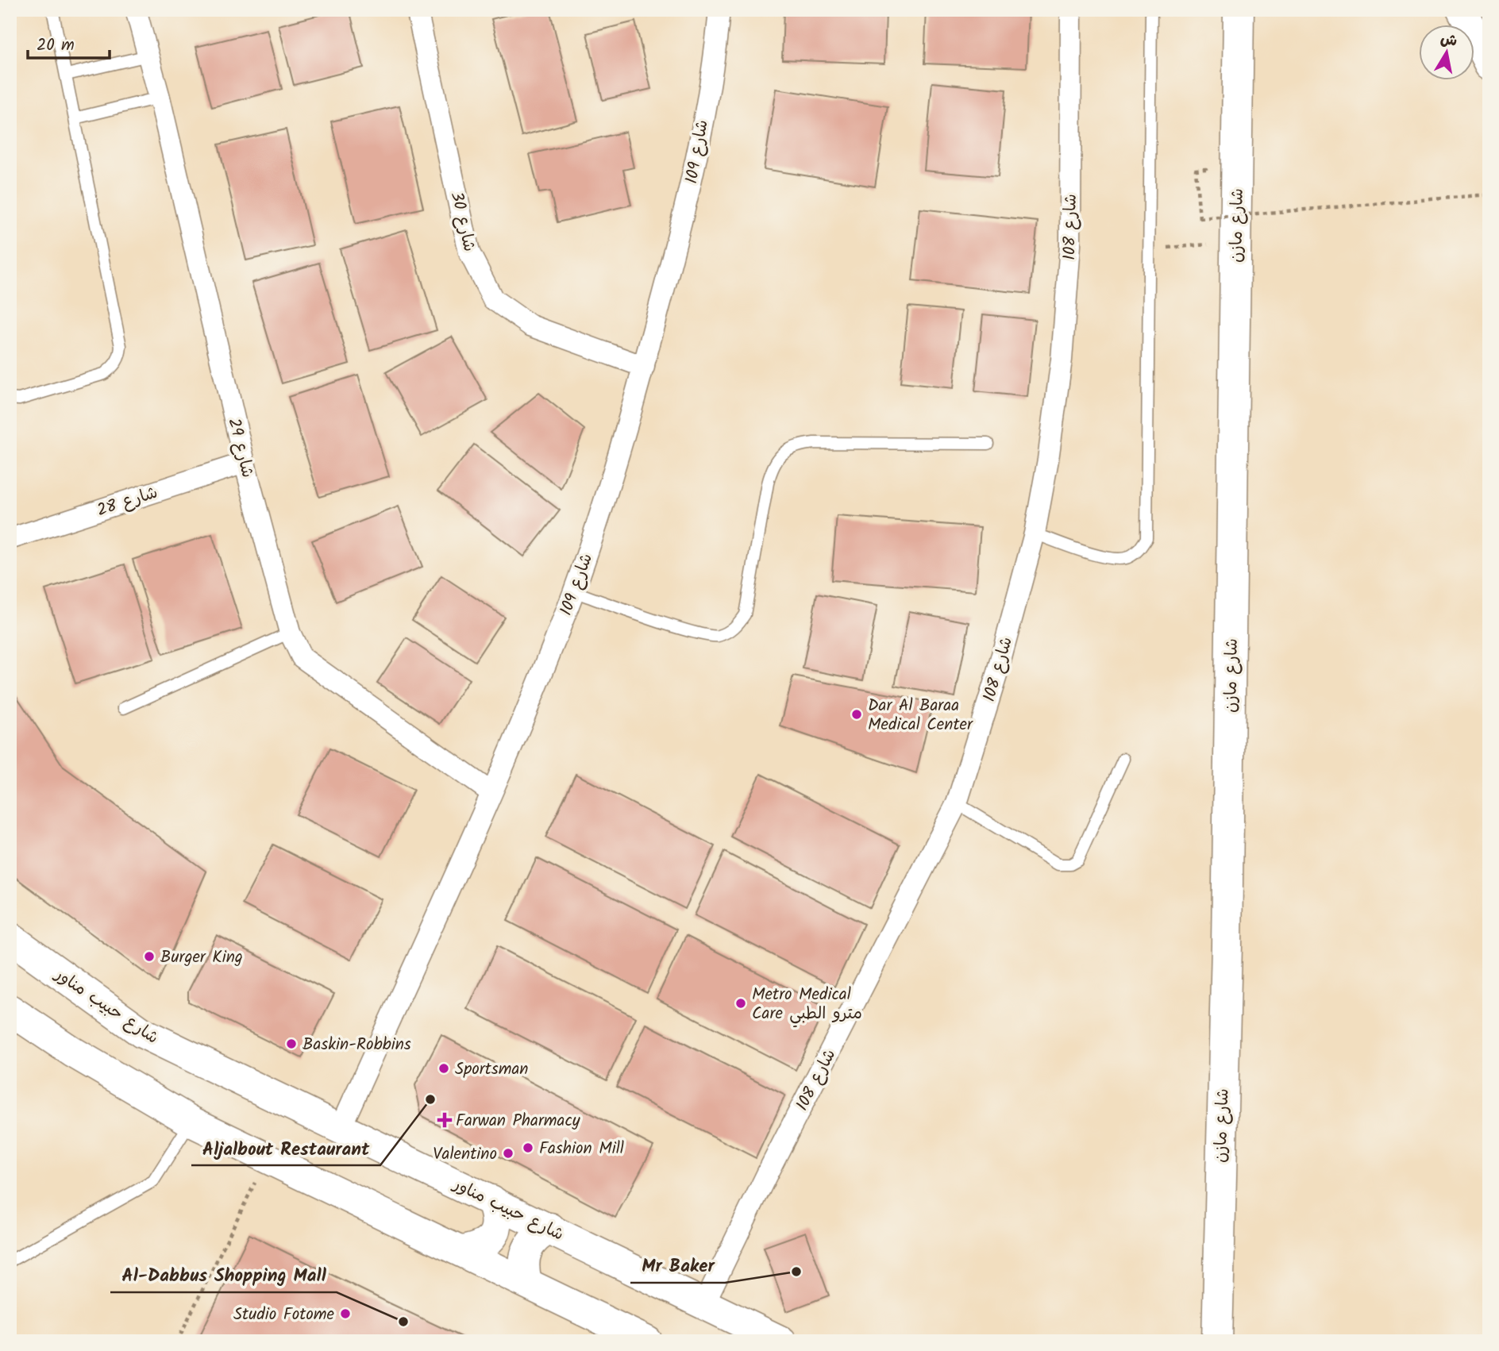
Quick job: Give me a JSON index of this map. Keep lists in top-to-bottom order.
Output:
{
  "streets": {
    "main road": ["شارع مازن", "شارع حبيب مناور"],
    "street": [
      "شارع 109",
      "شارع 30",
      "شارع 108",
      "شارع 29",
      "شارع 28"
    ]
  },
  "crossings": [
    ["شارع 109", "شارع 30"],
    ["شارع 109", "شارع 29"],
    ["شارع 109", "شارع حبيب مناور"],
    ["شارع 108", "شارع حبيب مناور"],
    ["شارع 29", "شارع 28"]
  ],
  "places": {
    "other": [
      "Dar Al Baraa Medical Center",
      "Burger King",
      "Metro Medical Care مترو الطبي",
      "Baskin-Robbins",
      "Sportsman",
      "Aljalbout Restaurant",
      "Fashion Mill",
      "Valentino",
      "Mr Baker",
      "Studio Fotome",
      "Al-Dabbus Shopping Mall"
    ],
    "health": ["Farwan Pharmacy"]
  },
  "scale_bar": "20 m",
  "north": "top"
}
